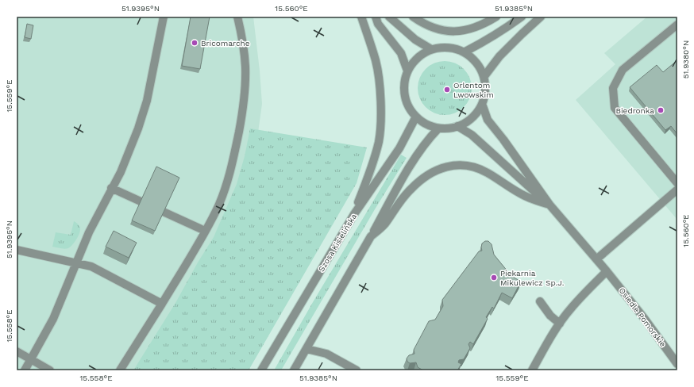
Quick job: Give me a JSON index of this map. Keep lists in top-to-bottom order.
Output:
{
  "streets": {
    "street": ["Szosa Kisielińska", "Osiedle Pomorskie"]
  },
  "places": [
    "Bricomarche",
    "Orlentom Lwowskim",
    "Biedronka",
    "Piekarnia Mikulewicz Sp.J."
  ],
  "coordinates": [
    "51.9395°N",
    "15.560°E",
    "51.9385°N",
    "51.9380°N",
    "15.559°E",
    "15.558°E"
  ]
}
